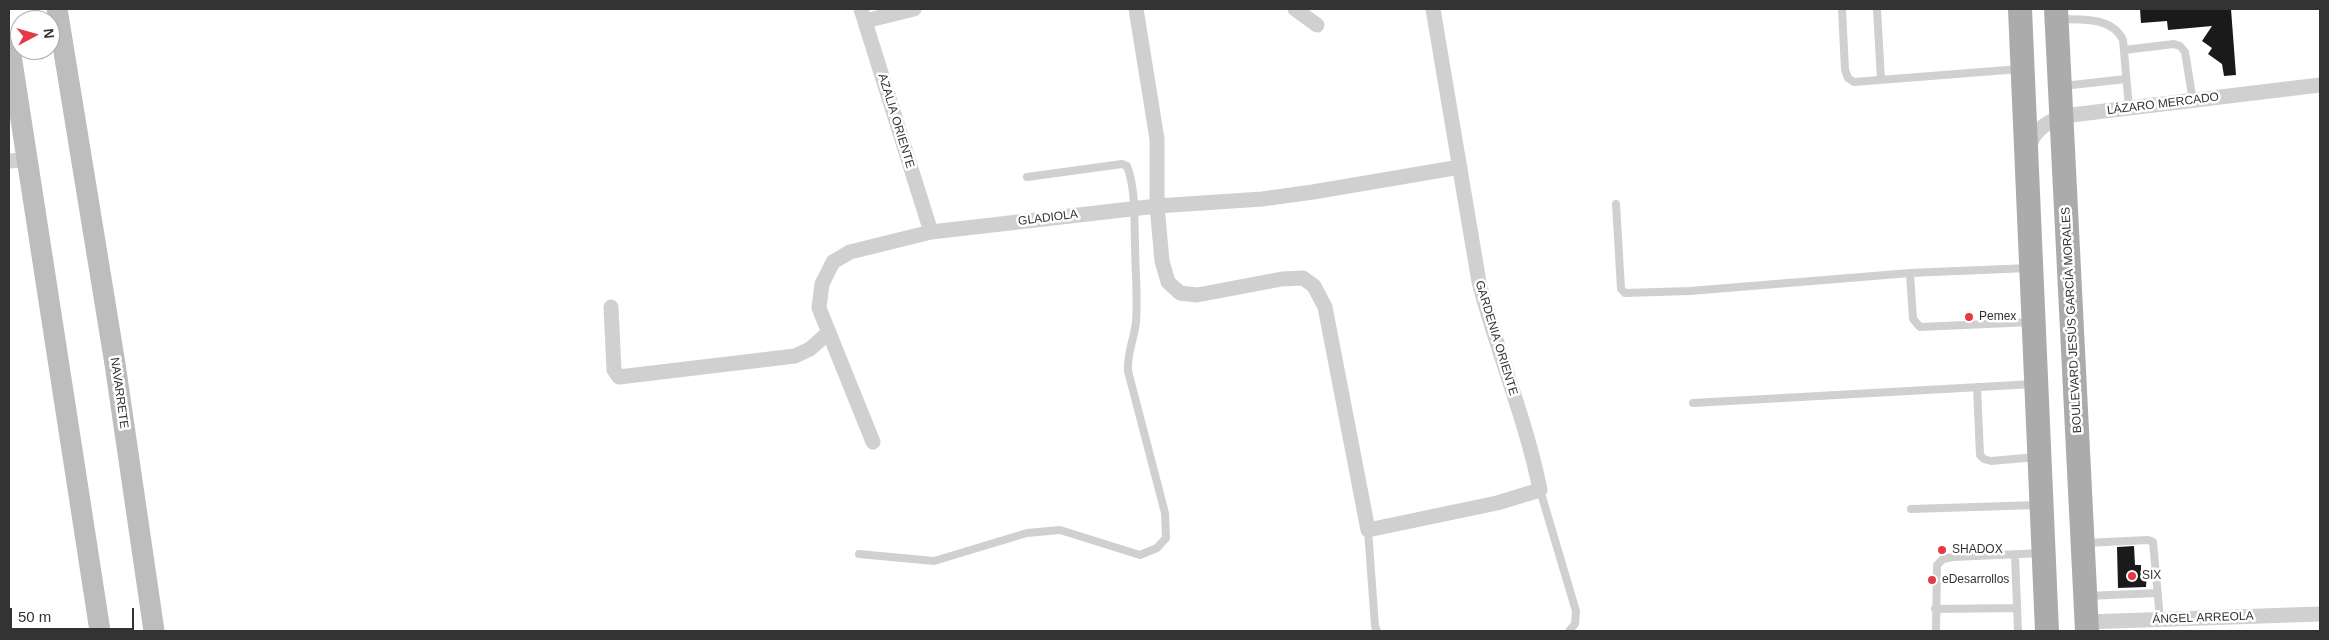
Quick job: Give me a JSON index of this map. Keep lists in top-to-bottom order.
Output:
{
  "streets": {
    "main road": ["BOULEVARD JESÚS GARCÍA MORALES", "NAVARRETE"],
    "street": [
      "LÁZARO MERCADO",
      "AZALIA ORIENTE",
      "GLADIOLA",
      "GARDENIA ORIENTE",
      "ÁNGEL ARREOLA"
    ]
  },
  "crossings": [
    ["LÁZARO MERCADO", "BOULEVARD JESÚS GARCÍA MORALES"],
    ["AZALIA ORIENTE", "GLADIOLA"],
    ["GLADIOLA", "GARDENIA ORIENTE"],
    ["BOULEVARD JESÚS GARCÍA MORALES", "ÁNGEL ARREOLA"]
  ],
  "places": [
    "Pemex",
    "SHADOX",
    "SIX",
    "eDesarrollos"
  ],
  "scale_bar": "50 m",
  "north": "right"
}
